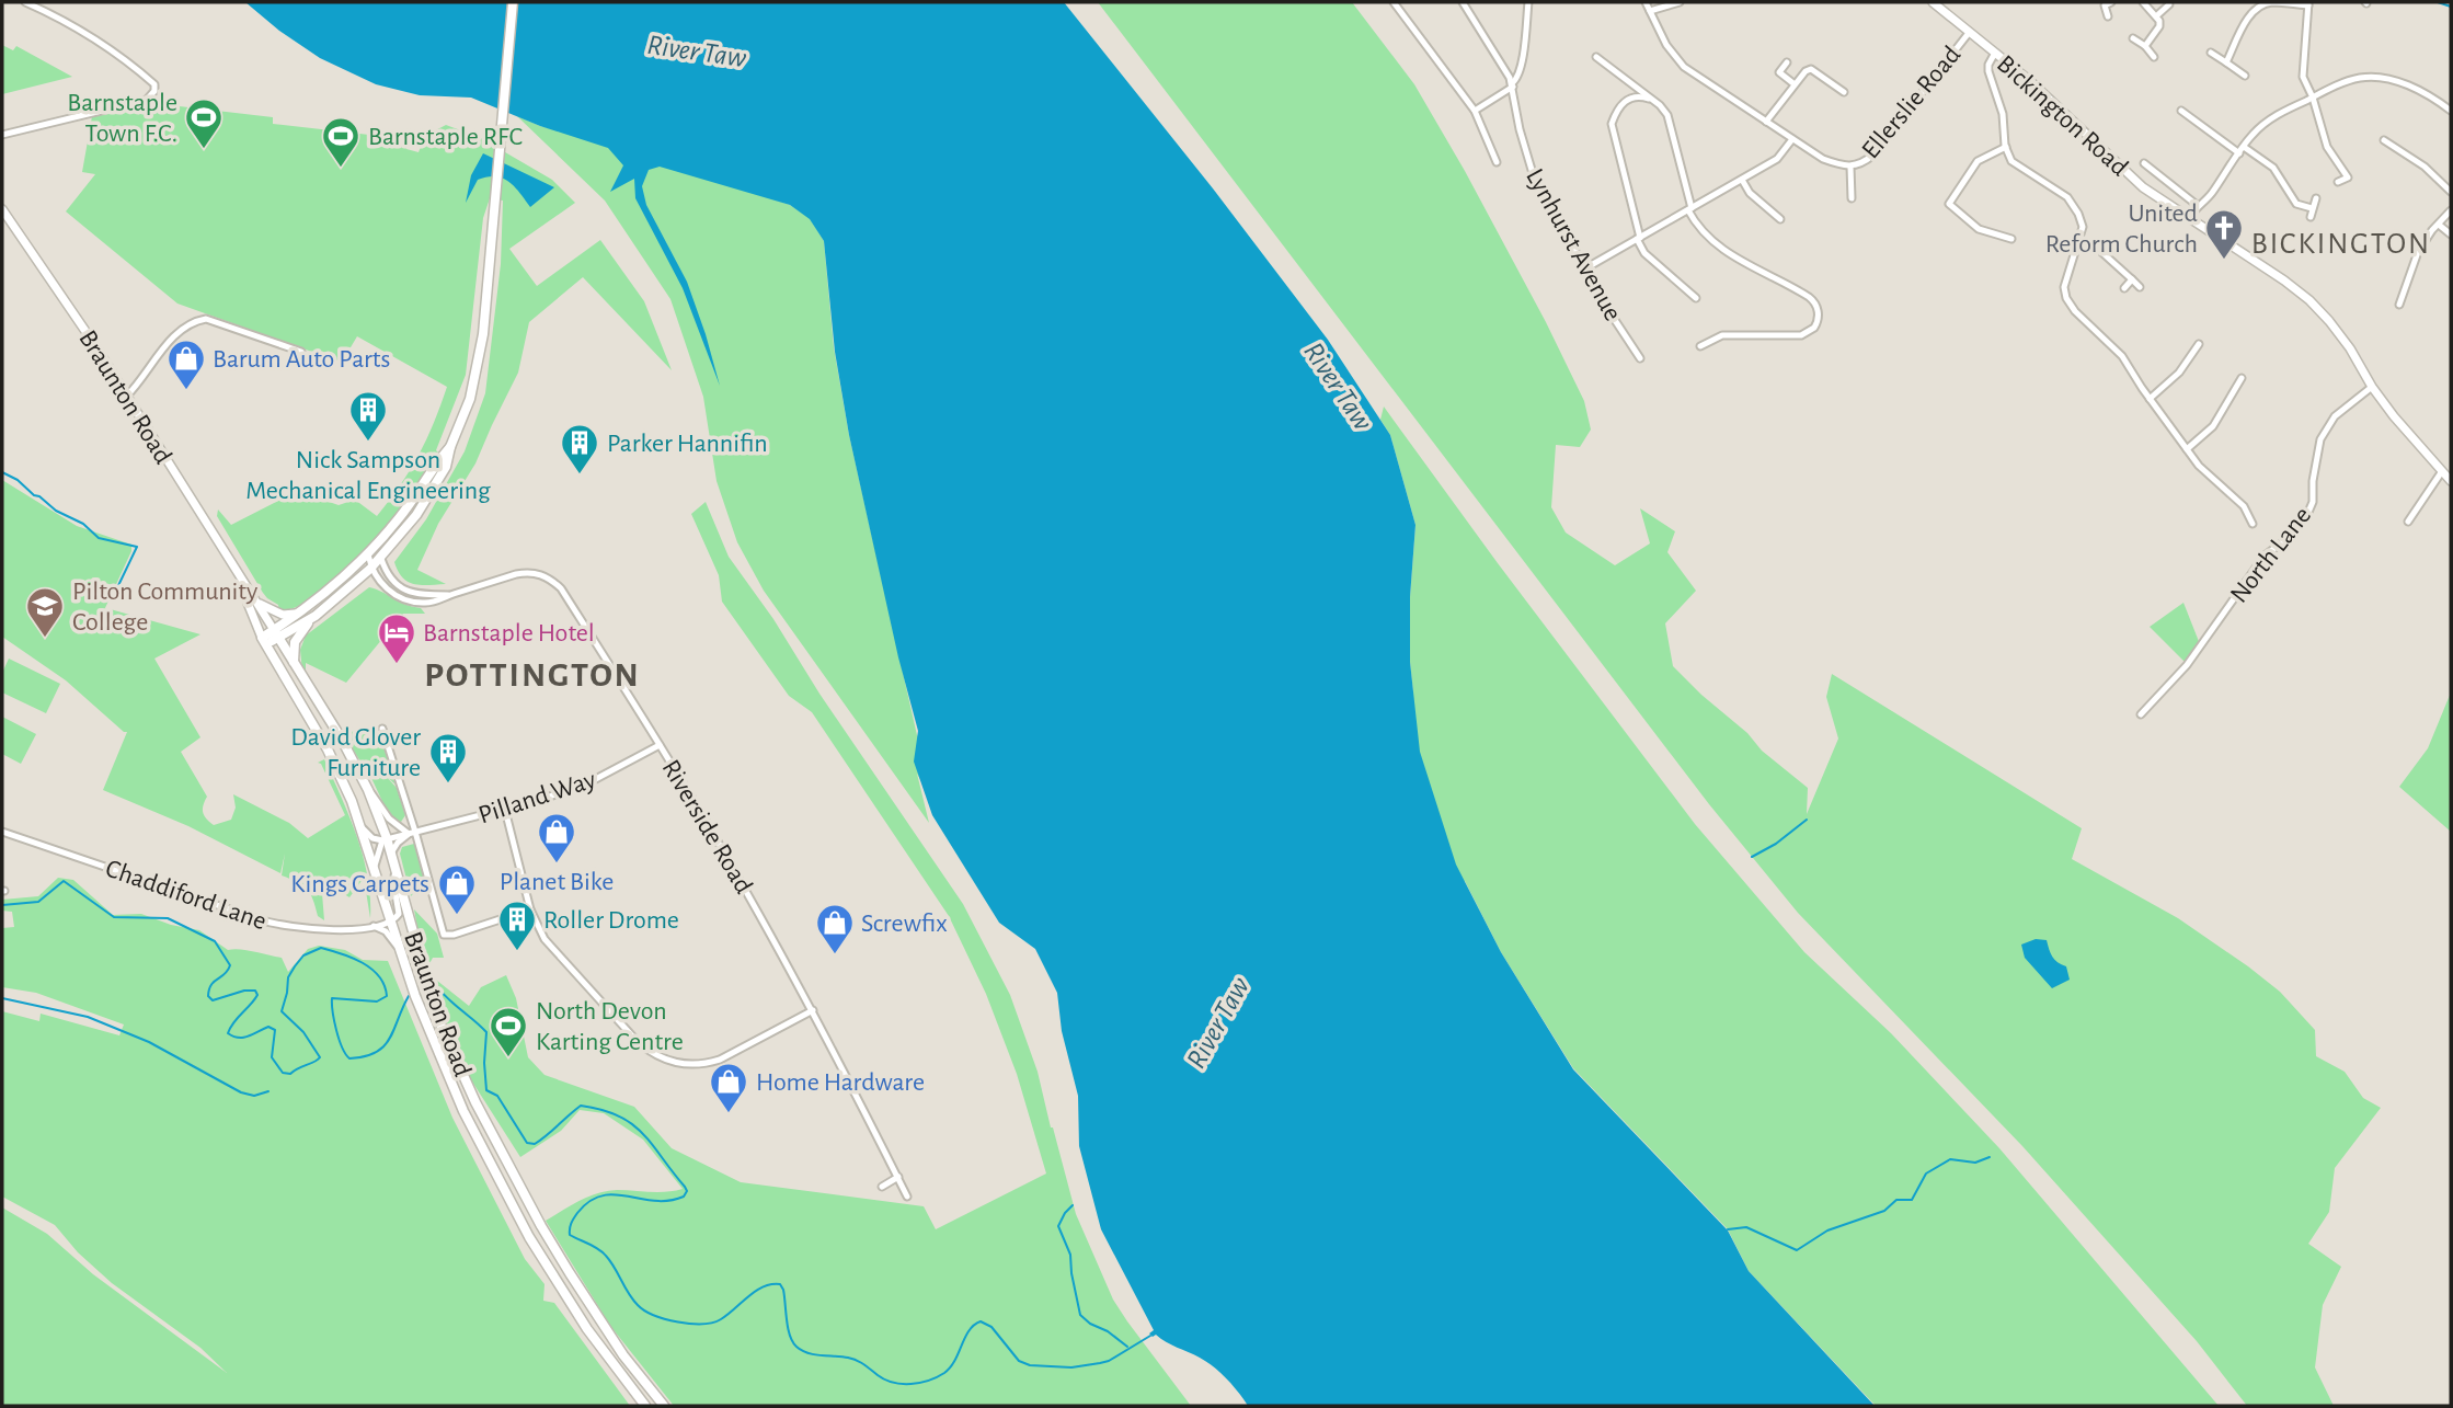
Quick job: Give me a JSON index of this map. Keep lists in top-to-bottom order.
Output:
{
  "streets": {
    "main road": ["Bickington Road", "Braunton Road"],
    "street": [
      "Ellerslie Road",
      "Lynhurst Avenue",
      "North Lane",
      "Pilland Way",
      "Riverside Road",
      "Chaddiford Lane"
    ]
  },
  "crossings": [
    ["Ellerslie Road", "Bickington Road"],
    ["Bickington Road", "North Lane"],
    ["Braunton Road", "Pilland Way"],
    ["Braunton Road", "Chaddiford Lane"],
    ["Pilland Way", "Riverside Road"]
  ],
  "districts": ["BICKINGTON", "POTTINGTON"],
  "water": ["River Taw"],
  "places": {
    "sports": ["Barnstaple Town F.C.", "Barnstaple RFC", "North Devon Karting Centre"],
    "church": ["United Reform Church"],
    "shop": [
      "Barum Auto Parts",
      "Planet Bike",
      "Kings Carpets",
      "Screwfix",
      "Home Hardware"
    ],
    "building": [
      "Nick Sampson Mechanical Engineering",
      "Parker Hannifin",
      "David Glover Furniture",
      "Roller Drome"
    ],
    "school or university": ["Pilton Community College"],
    "hotel": ["Barnstaple Hotel"]
  }
}
